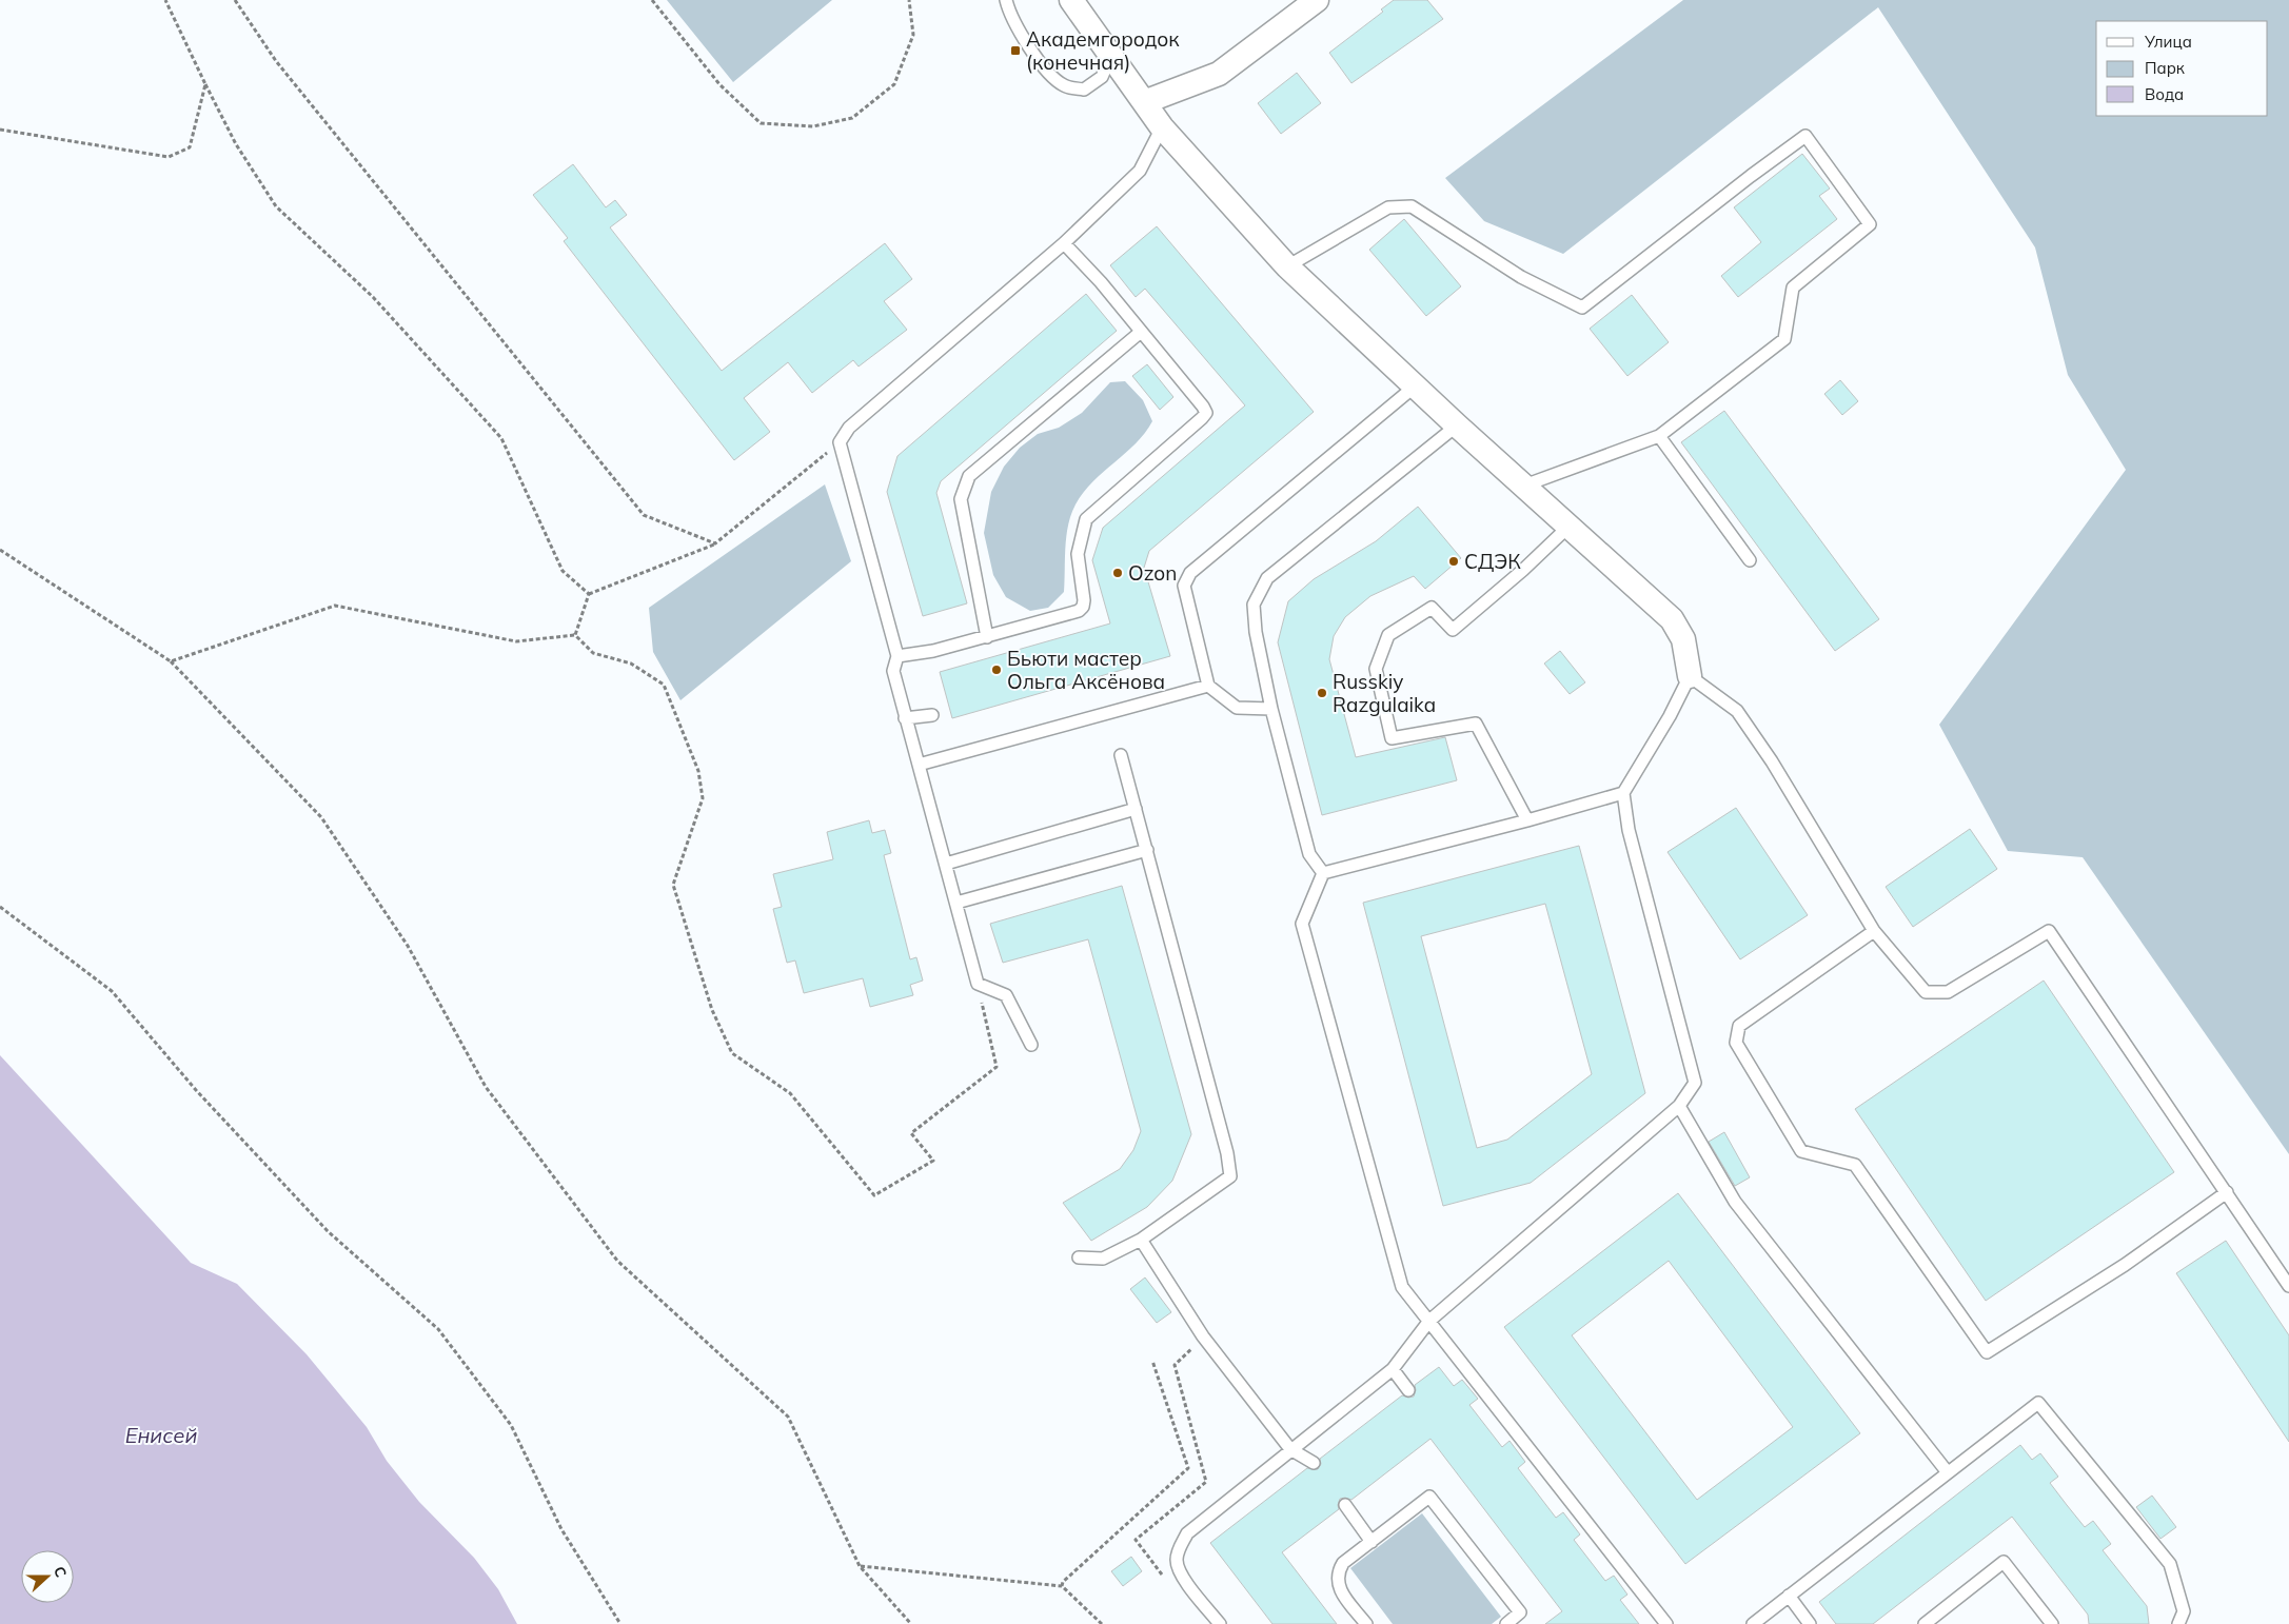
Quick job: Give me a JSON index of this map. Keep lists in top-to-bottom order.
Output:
{
  "water": ["Енисей"],
  "places": {
    "transit": ["Академгородок (конечная)"],
    "other": [
      "СДЭК",
      "Ozon",
      "Бьюти мастер Oльга Аксёнова",
      "Russkiy Razgulaika"
    ]
  },
  "legend": ["Улица", "Парк", "Вода"],
  "north": "right"
}
